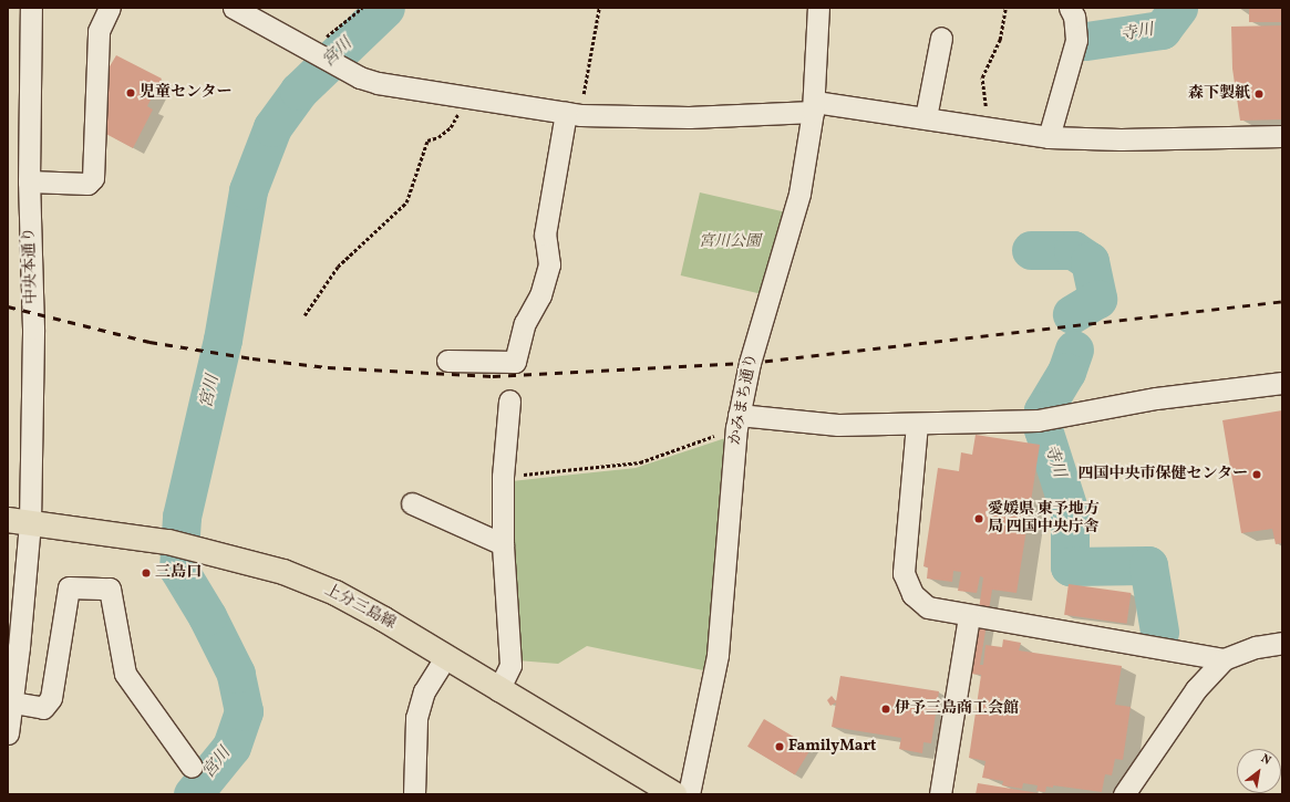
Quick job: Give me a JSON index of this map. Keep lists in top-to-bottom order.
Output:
{
  "streets": {
    "main road": ["上分三島線"],
    "street": ["中央本通り", "かみまち通り"]
  },
  "crossings": [
    ["中央本通り", "上分三島線"]
  ],
  "water": ["寺川", "宮川"],
  "parks": ["宮川公園"],
  "places": [
    "児童センター",
    "森下製紙",
    "四国中央市保健センター",
    "愛媛県 東予地方 局 四国中央庁舎",
    "三島口",
    "伊予三島商工会館",
    "FamilyMart"
  ],
  "north": "top right"
}
